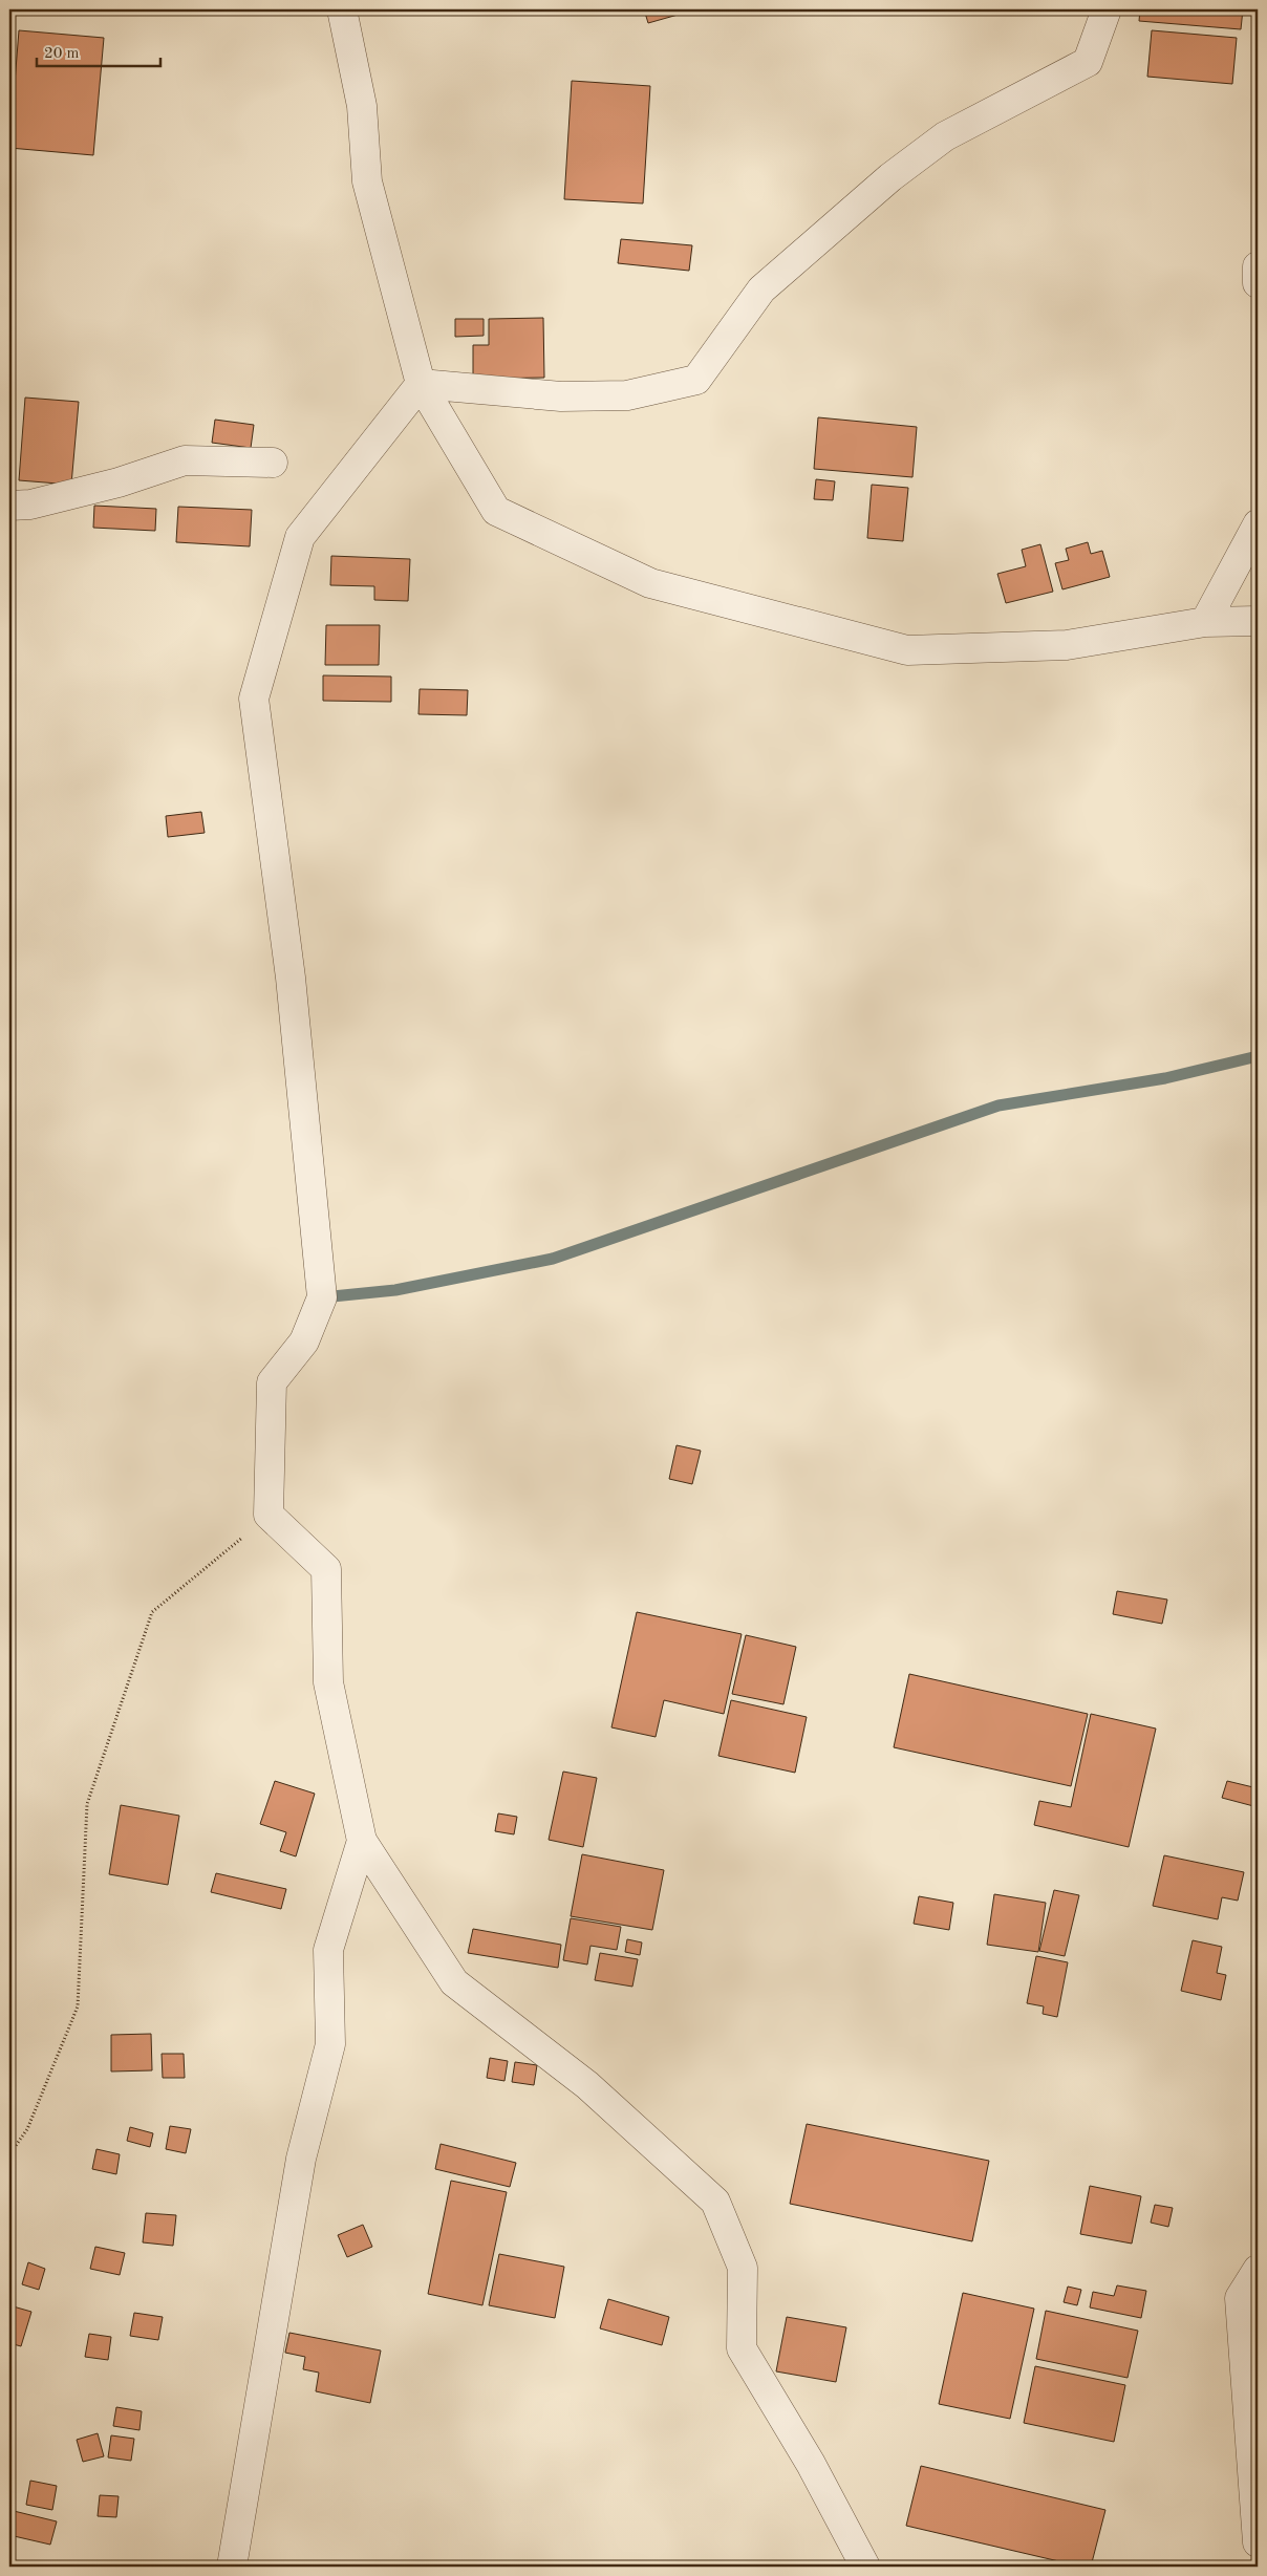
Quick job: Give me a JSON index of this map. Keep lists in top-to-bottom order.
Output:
{
  "scale_bar": "20 m"
}
